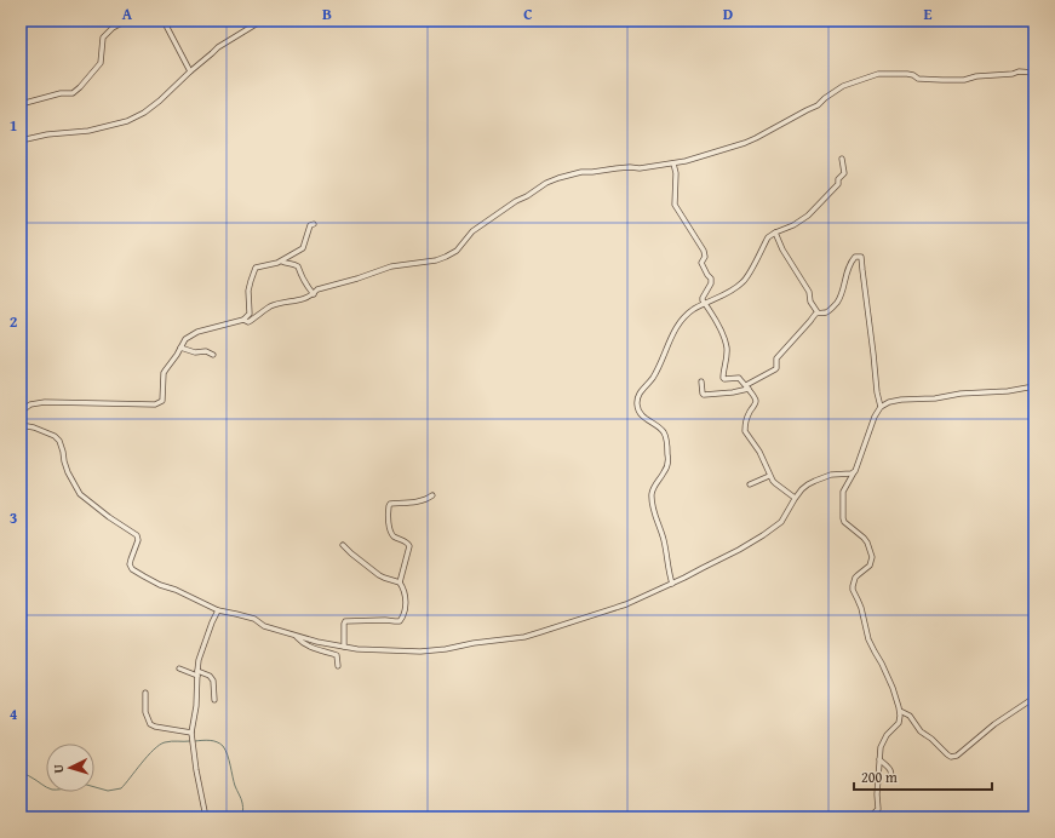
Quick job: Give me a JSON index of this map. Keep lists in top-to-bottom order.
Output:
{
  "scale_bar": "200 m",
  "north": "left",
  "grid": {
    "columns": [
      "A",
      "B",
      "C",
      "D",
      "E"
    ],
    "rows": [
      "1",
      "2",
      "3",
      "4"
    ]
  }
}
